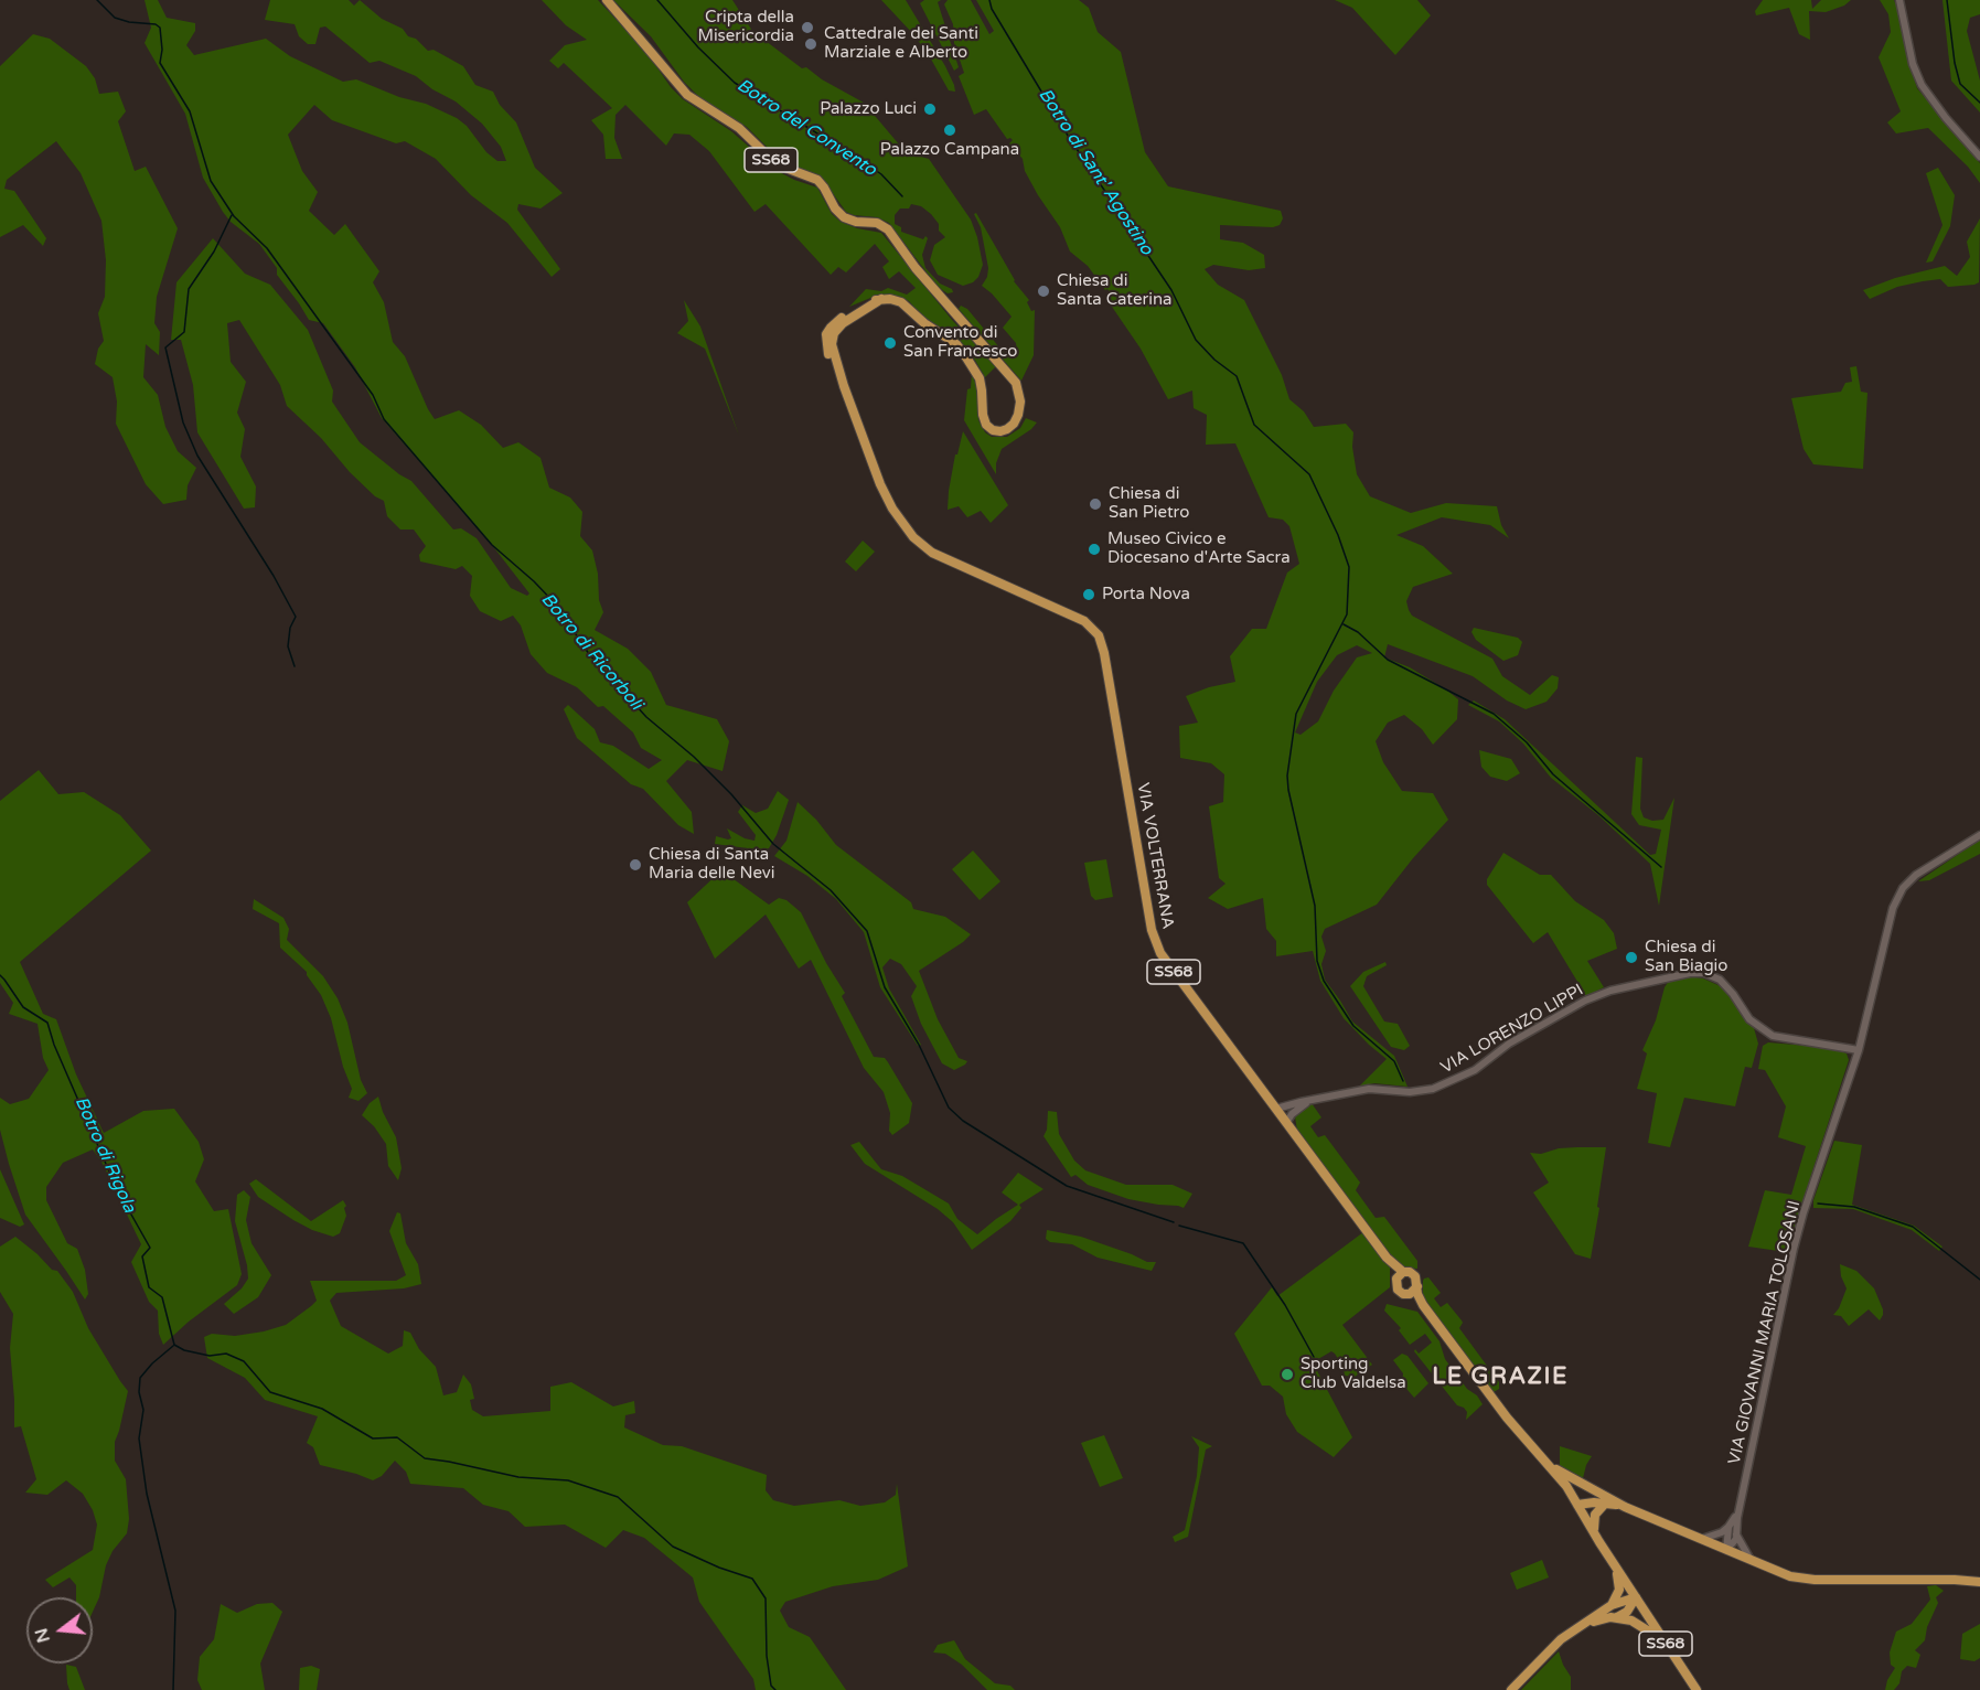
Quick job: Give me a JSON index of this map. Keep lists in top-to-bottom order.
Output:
{
  "streets": {
    "main road": ["SS68", "VIA VOLTERRANA"],
    "street": ["VIA LORENZO LIPPI", "VIA GIOVANNI MARIA TOLOSANI"]
  },
  "crossings": [
    ["SS68", "VIA VOLTERRANA"],
    ["VIA VOLTERRANA", "VIA LORENZO LIPPI"],
    ["VIA LORENZO LIPPI", "VIA GIOVANNI MARIA TOLOSANI"]
  ],
  "districts": ["LE GRAZIE"],
  "water": [
    "Botro del Convento",
    "Botro di Sant' Agostino",
    "Botro di Ricorboli",
    "Botro di Rigola"
  ],
  "places": [
    "Cripta della Misericordia",
    "Cattedrale dei Santi Marziale e Alberto",
    "Palazzo Luci",
    "Palazzo Campana",
    "Chiesa di Santa Caterina",
    "Convento di San Francesco",
    "Chiesa di San Pietro",
    "Museo Civico e Diocesano d'Arte Sacra",
    "Porta Nova",
    "Chiesa di Santa Maria delle Nevi",
    "Chiesa di San Biagio",
    "Sporting Club Valdelsa"
  ],
  "north": "left"
}
